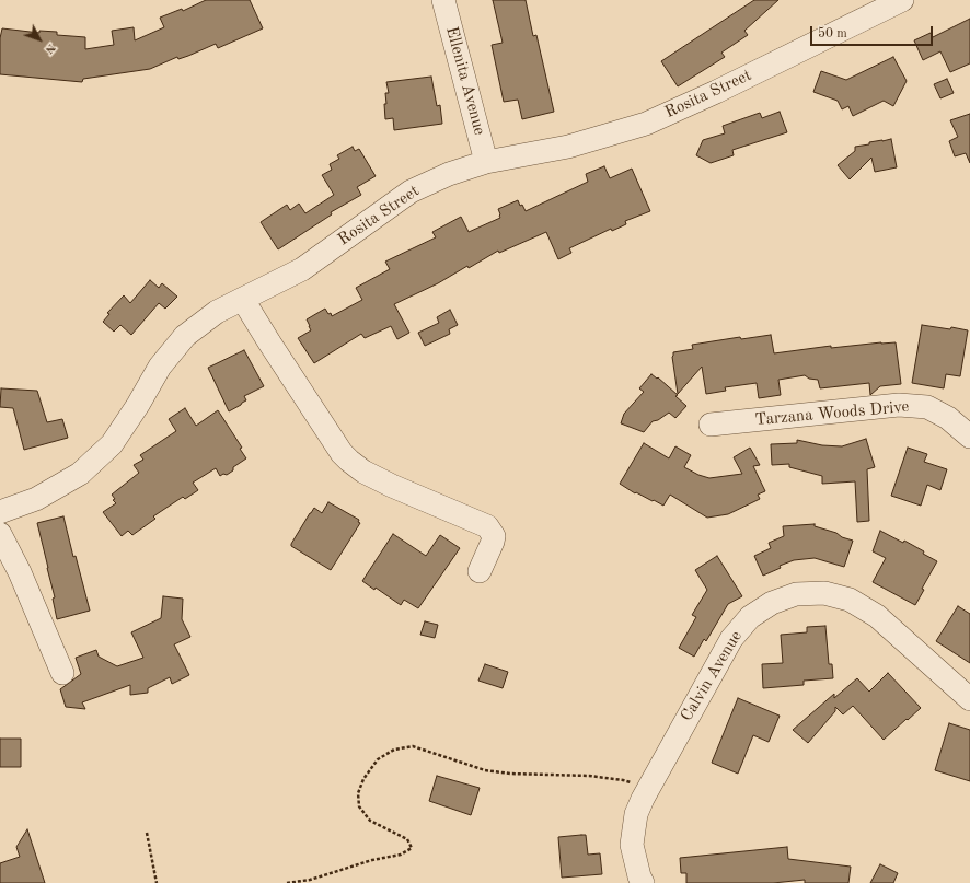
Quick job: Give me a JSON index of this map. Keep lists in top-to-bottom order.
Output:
{
  "streets": {
    "street": [
      "Ellenita Avenue",
      "Rosita Street",
      "Tarzana Woods Drive",
      "Calvin Avenue"
    ]
  },
  "crossings": [
    ["Ellenita Avenue", "Rosita Street"]
  ],
  "scale_bar": "50 m",
  "north": "bottom right"
}
